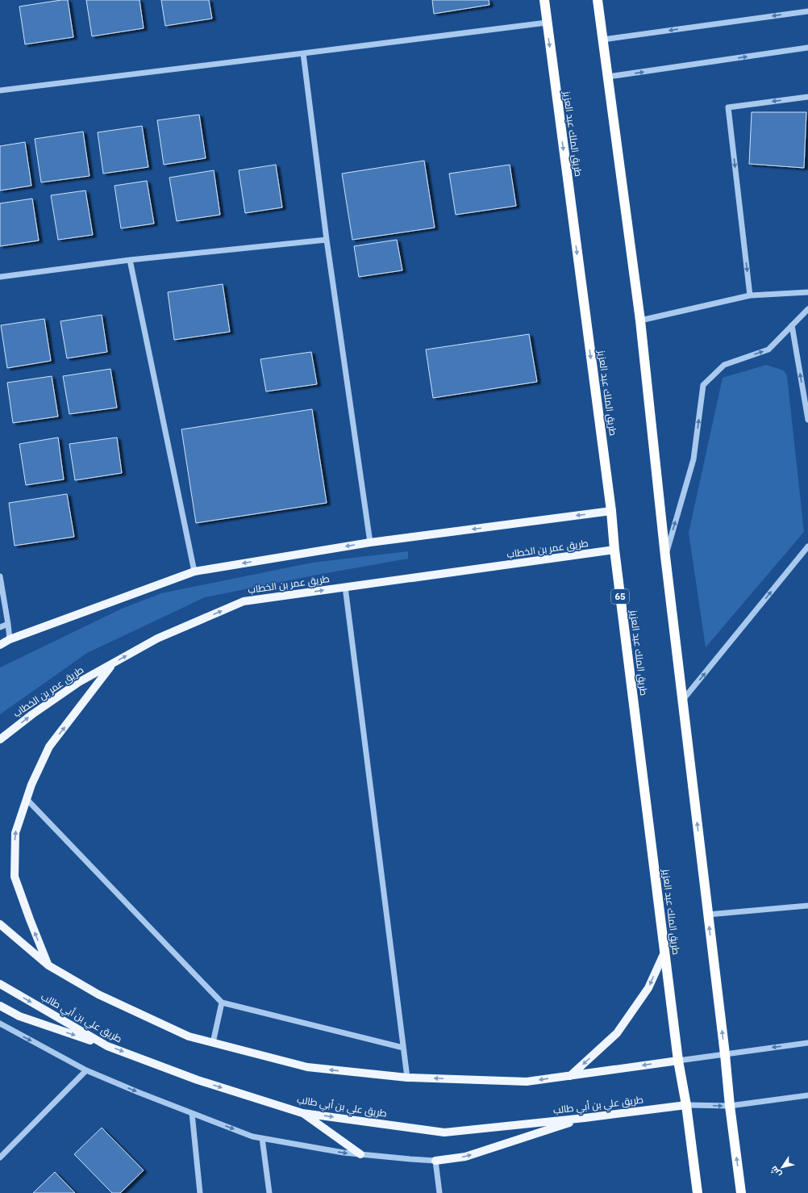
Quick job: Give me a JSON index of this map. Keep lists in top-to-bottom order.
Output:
{
  "streets": {
    "highway": ["طريق الملك عبد العزيز", "65"],
    "main road": ["طريق عمر بن الخطاب", "طريق علي بن أبي طالب"]
  },
  "crossings": [
    ["طريق الملك عبد العزيز", "طريق عمر بن الخطاب"],
    ["طريق الملك عبد العزيز", "طريق علي بن أبي طالب"]
  ],
  "north": "bottom left"
}
